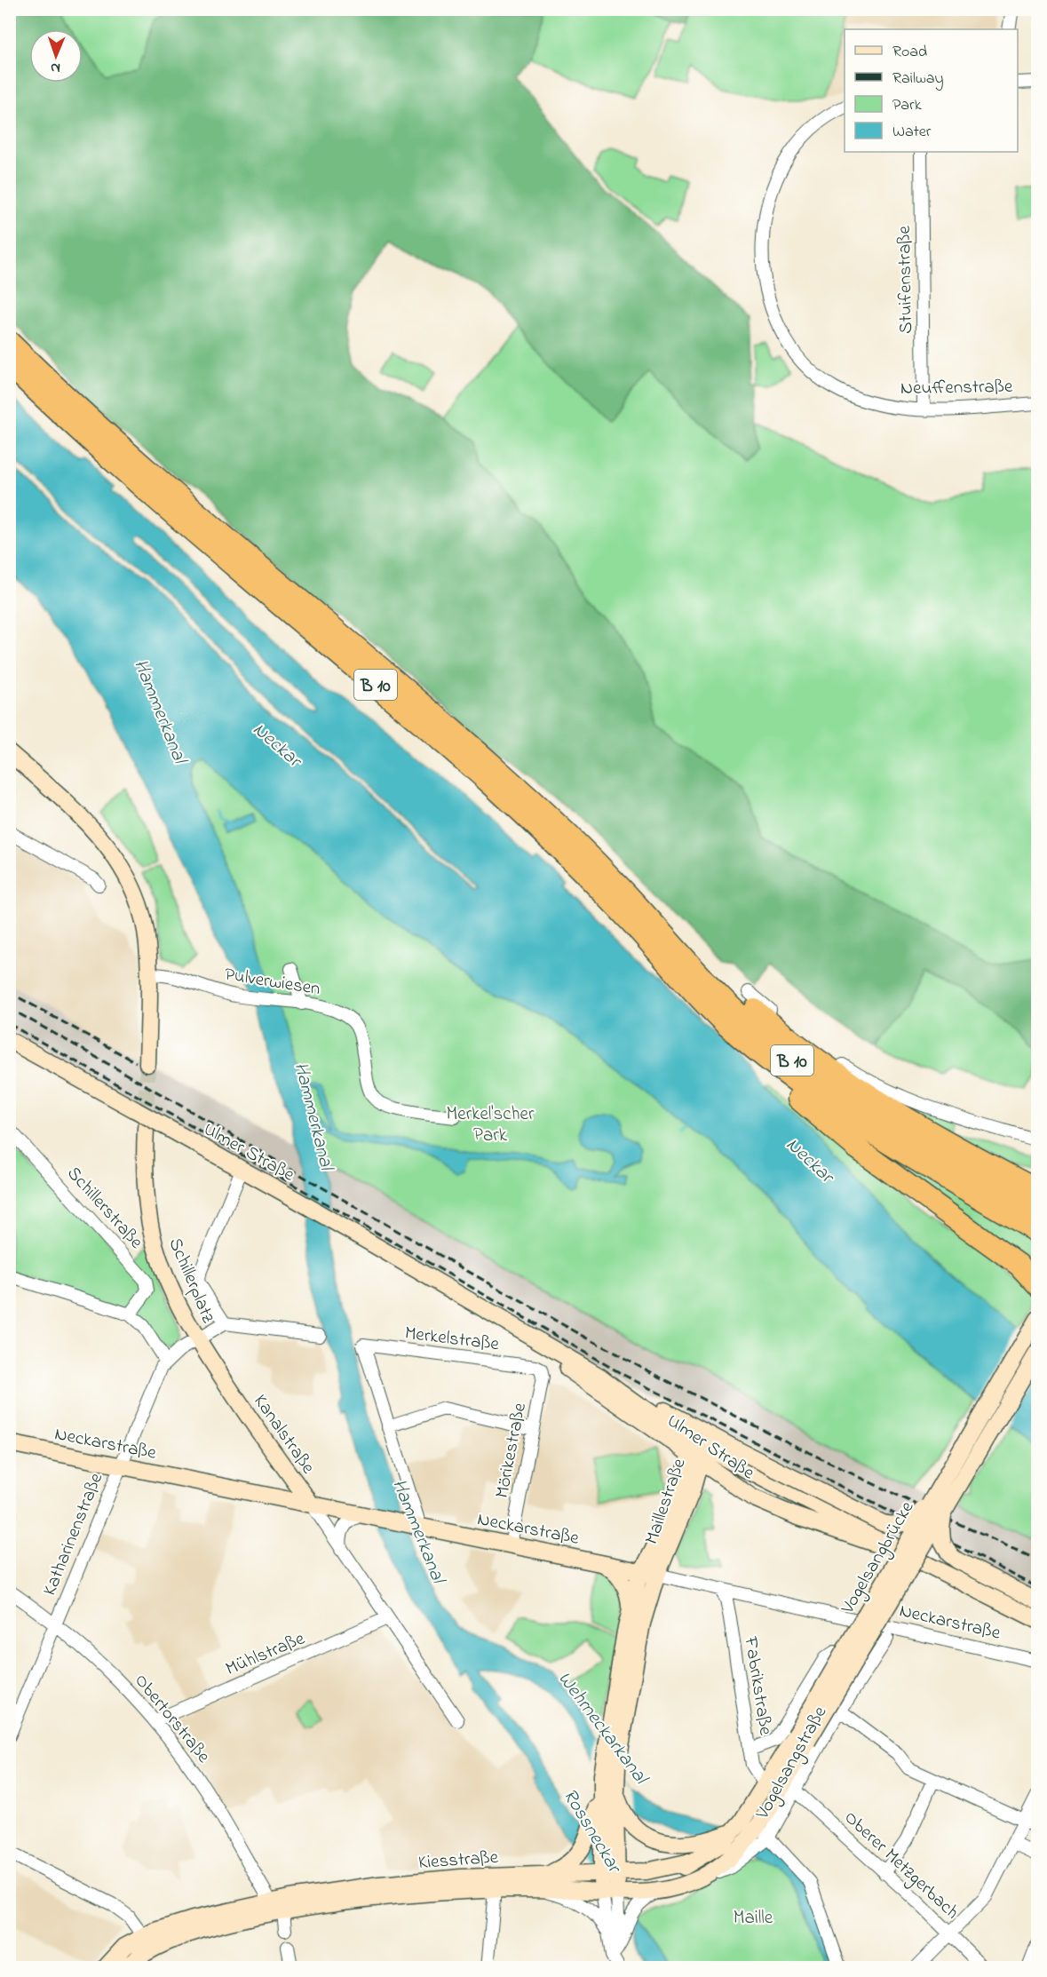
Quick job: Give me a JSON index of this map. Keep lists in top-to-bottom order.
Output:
{
  "streets": {
    "highway": ["B 10"],
    "main road": [
      "Ulmer Straße",
      "Schillerplatz",
      "Kanalstraße",
      "Neckarstraße",
      "Maillestraße",
      "Vogelsangbrücke",
      "Kiesstraße"
    ],
    "street": [
      "Stuifenstraße",
      "Neuffenstraße",
      "Pulverwiesen",
      "Schillerstraße",
      "Merkelstraße",
      "Mörikestraße",
      "Katharinenstraße",
      "Mühlstraße",
      "Fabrikstraße",
      "Obertorstraße",
      "Vogelsangstraße",
      "Oberer Metzgerbach"
    ]
  },
  "crossings": [
    ["Stuifenstraße", "Neuffenstraße"],
    ["Ulmer Straße", "Maillestraße"],
    ["Schillerplatz", "Kanalstraße"],
    ["Merkelstraße", "Mörikestraße"],
    ["Kanalstraße", "Neckarstraße"],
    ["Kanalstraße", "Mühlstraße"],
    ["Neckarstraße", "Mörikestraße"],
    ["Neckarstraße", "Maillestraße"],
    ["Neckarstraße", "Katharinenstraße"],
    ["Neckarstraße", "Fabrikstraße"],
    ["Maillestraße", "Kiesstraße"],
    ["Katharinenstraße", "Obertorstraße"],
    ["Vogelsangbrücke", "Fabrikstraße"],
    ["Vogelsangbrücke", "Kiesstraße"],
    ["Mühlstraße", "Obertorstraße"],
    ["Obertorstraße", "Kiesstraße"],
    ["Vogelsangstraße", "Kiesstraße"],
    ["Vogelsangstraße", "Oberer Metzgerbach"]
  ],
  "water": [
    "Hammerkanal",
    "Neckar",
    "Wehrneckarkanal",
    "Rossneckar"
  ],
  "parks": ["Merkel'scher Park", "Maille"],
  "legend": [
    "Road",
    "Railway",
    "Park",
    "Water"
  ],
  "north": "bottom"
}
